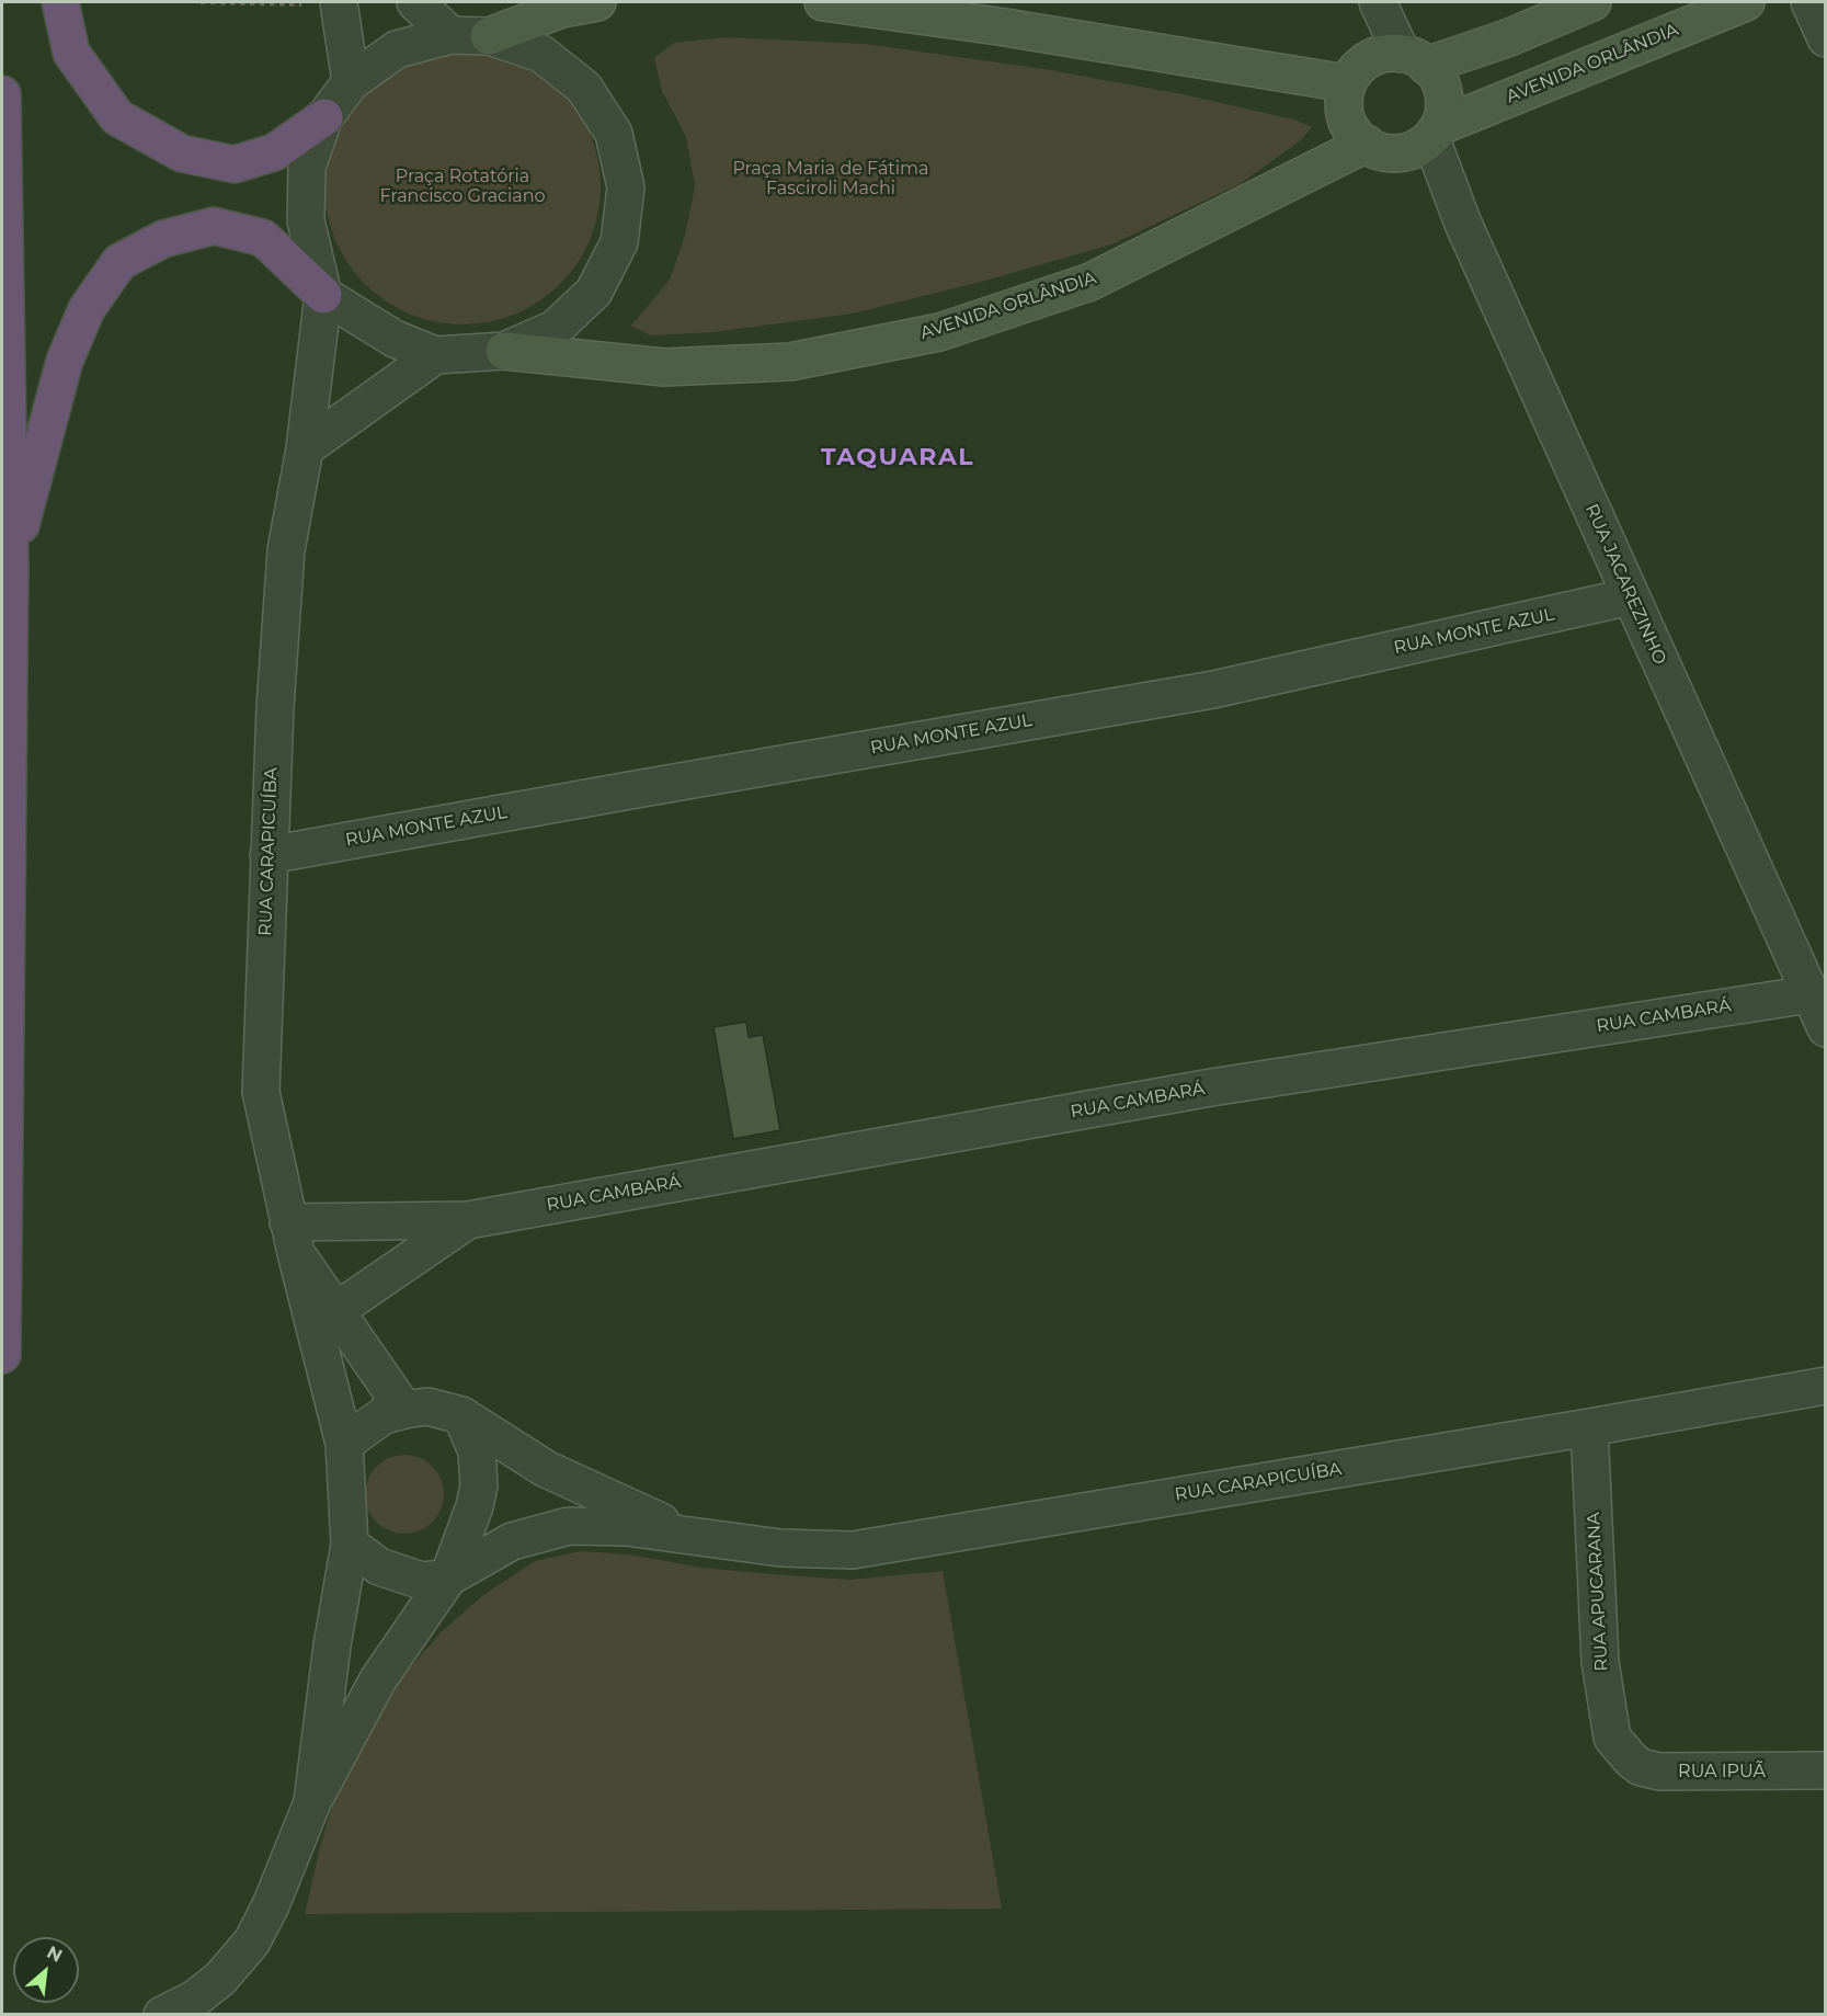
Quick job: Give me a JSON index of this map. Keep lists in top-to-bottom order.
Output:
{
  "streets": {
    "street": [
      "AVENIDA ORLÂNDIA",
      "RUA JACAREZINHO",
      "RUA MONTE AZUL",
      "RUA CARAPICUÍBA",
      "RUA CAMBARÁ",
      "RUA APUCARANA",
      "RUA IPUÃ"
    ]
  },
  "crossings": [
    ["AVENIDA ORLÂNDIA", "RUA JACAREZINHO"],
    ["RUA JACAREZINHO", "RUA MONTE AZUL"],
    ["RUA JACAREZINHO", "RUA CAMBARÁ"],
    ["RUA MONTE AZUL", "RUA CARAPICUÍBA"],
    ["RUA CARAPICUÍBA", "RUA CAMBARÁ"],
    ["RUA CARAPICUÍBA", "RUA APUCARANA"],
    ["RUA APUCARANA", "RUA IPUÃ"]
  ],
  "districts": ["TAQUARAL"],
  "parks": ["Praça Maria de Fátima Fasciroli Machi", "Praça Rotatória Francisco Graciano"],
  "north": "top right"
}
